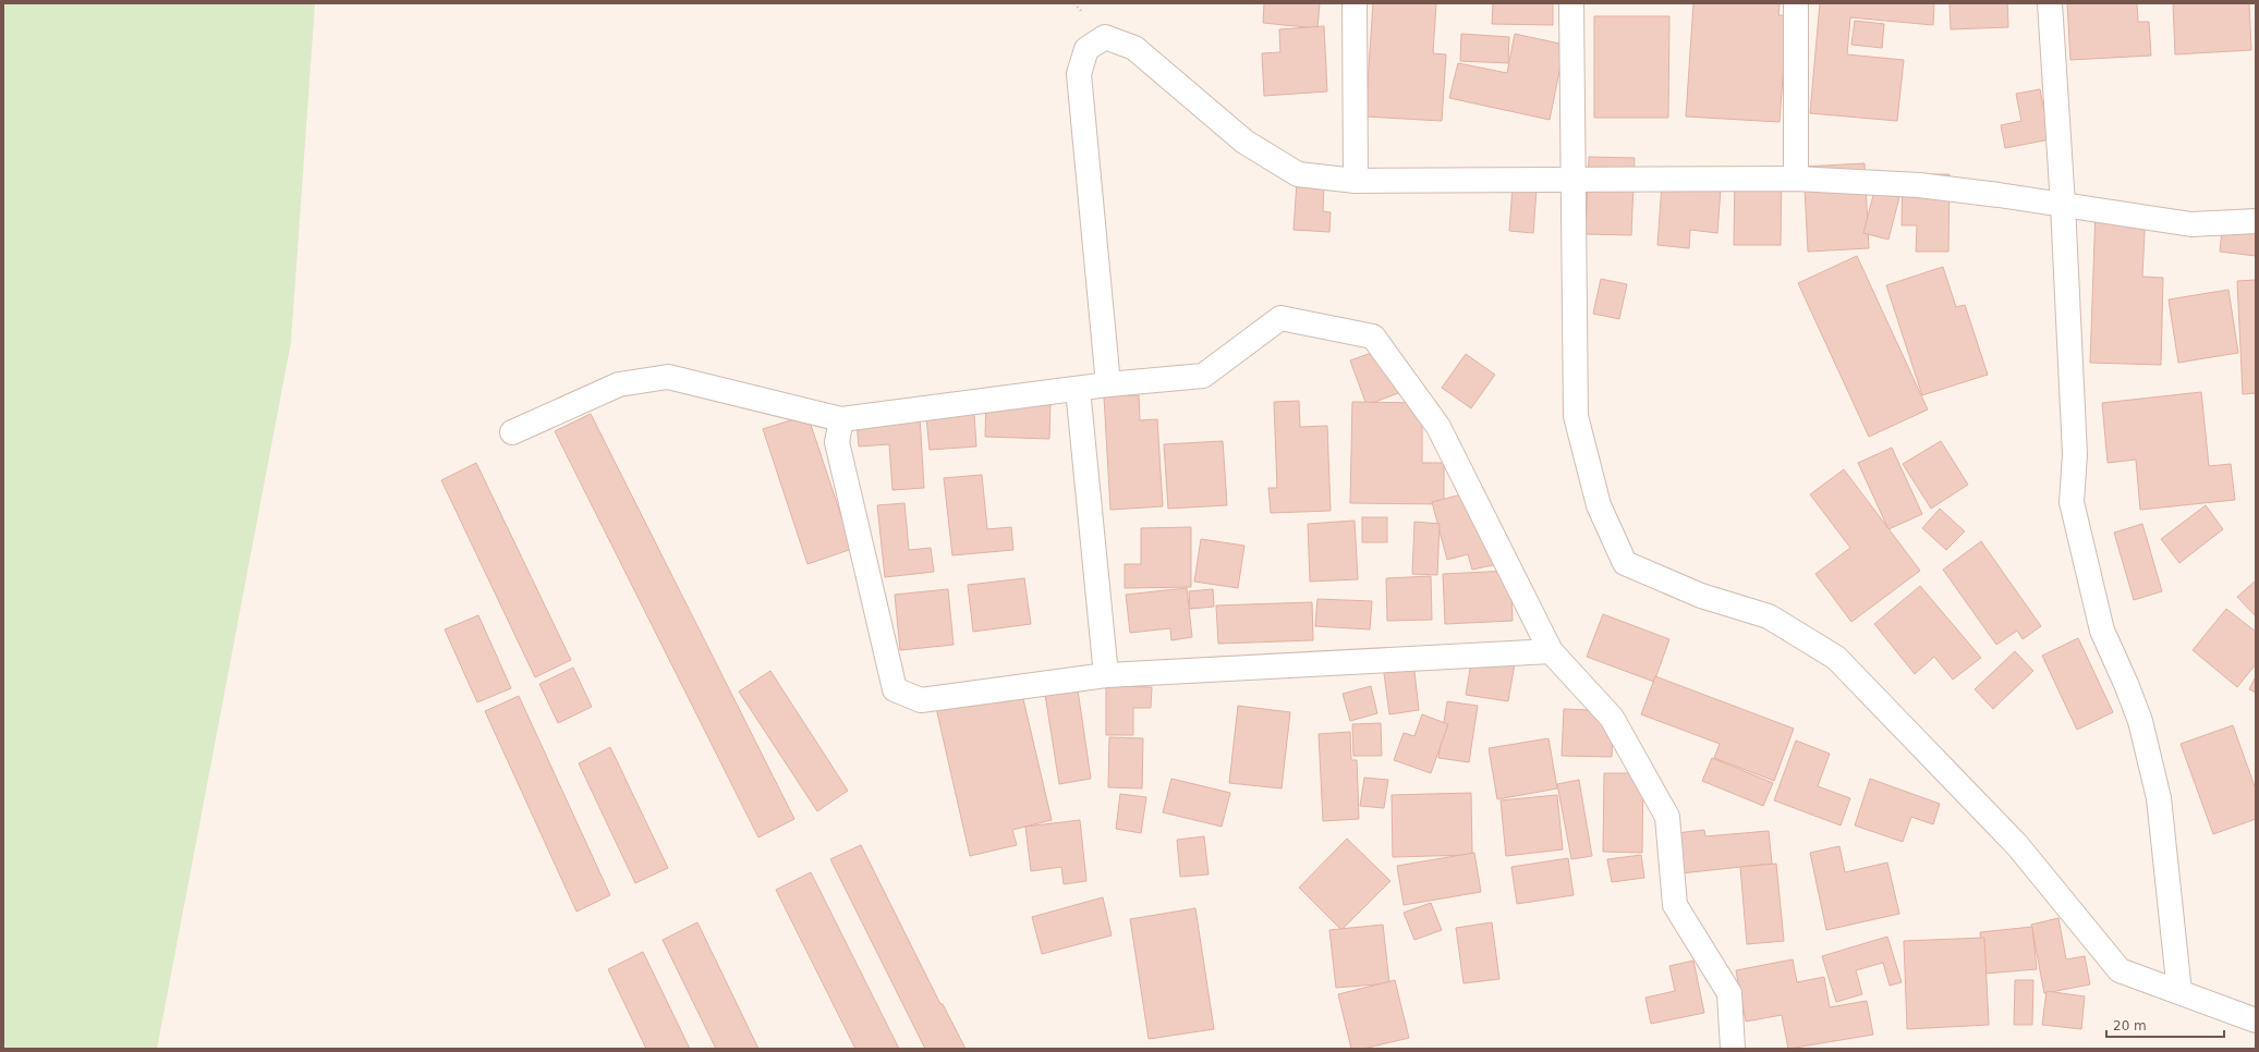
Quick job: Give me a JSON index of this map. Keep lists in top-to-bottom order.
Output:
{
  "scale_bar": "20 m"
}
